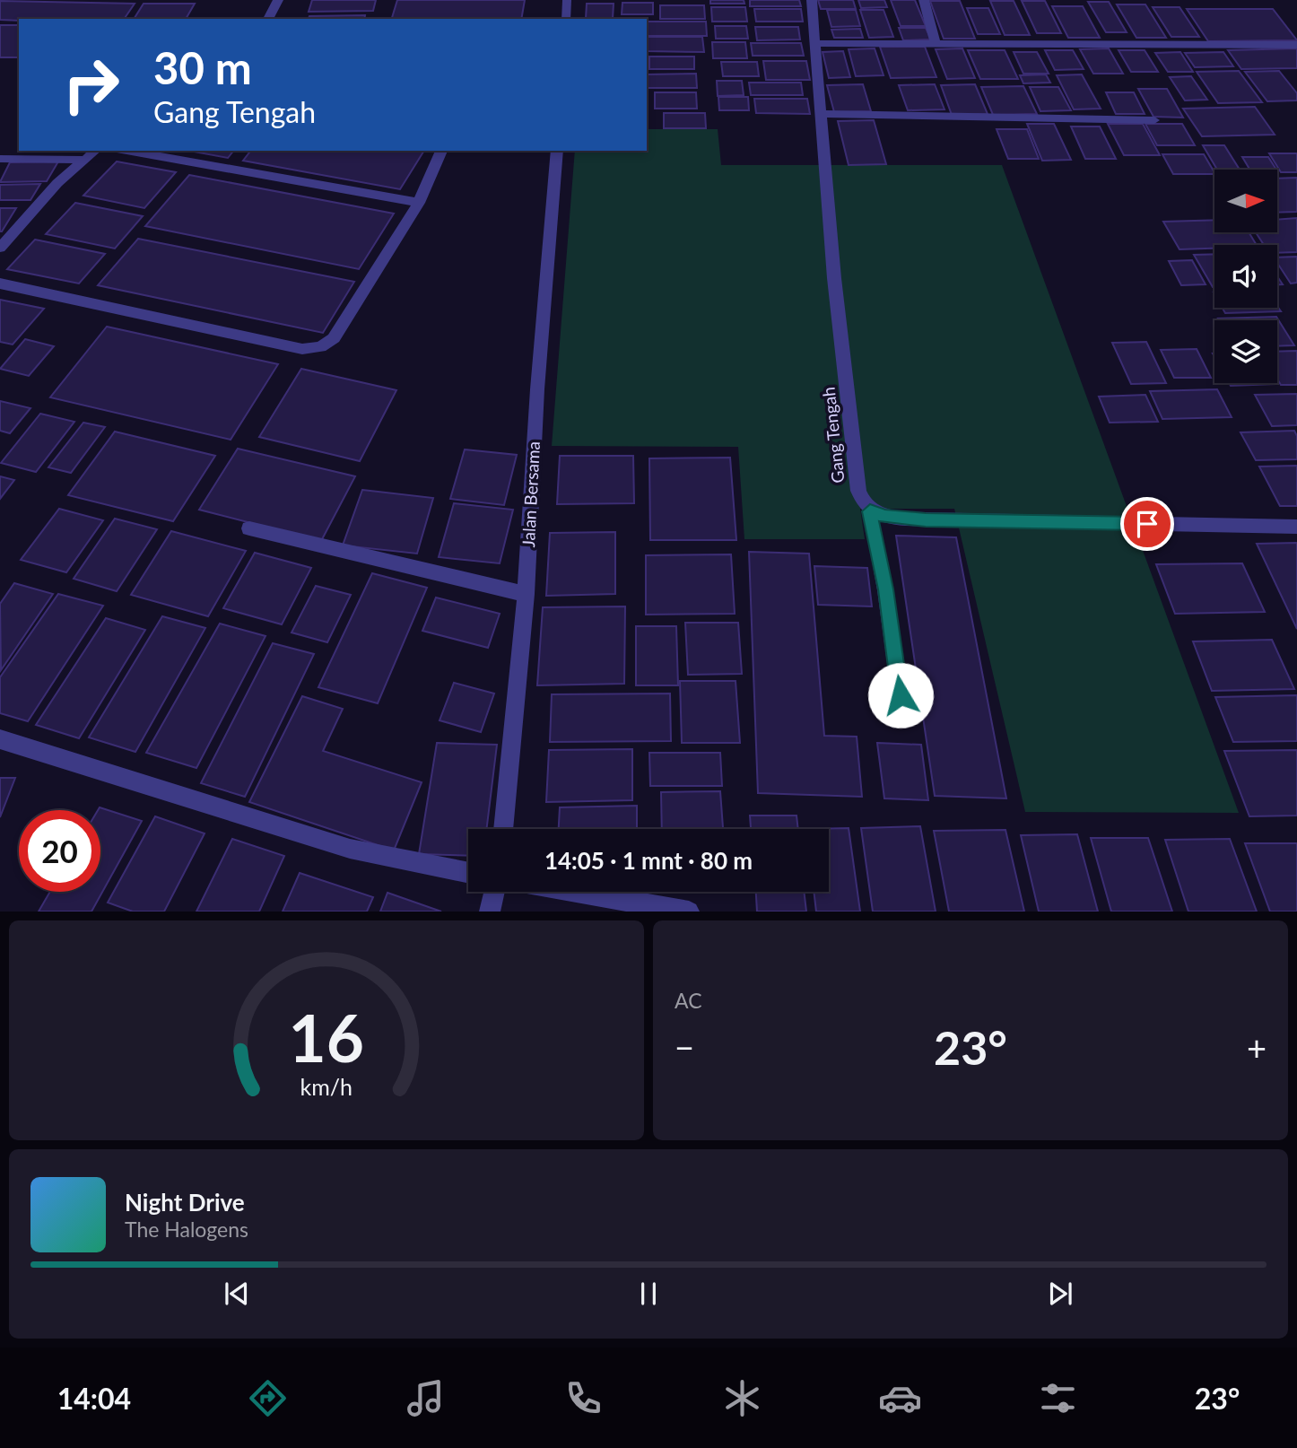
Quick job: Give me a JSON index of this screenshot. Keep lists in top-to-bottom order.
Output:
{
  "streets": {
    "street": ["Gang Tengah", "Jalan Bersama"]
  },
  "north": "right",
  "page": {
    "turn": ["30 m", "Gang Tengah"],
    "limit": "20",
    "trip": "14:05 · 1 mnt · 80 m",
    "tile": "AC",
    "heat": ["−", "23°", "+"],
    "song": ["Night Drive", "The Halogens"],
    "tabs": ["14:04", "23°"],
    "gauge": ["16", "km/h"]
  }
}
